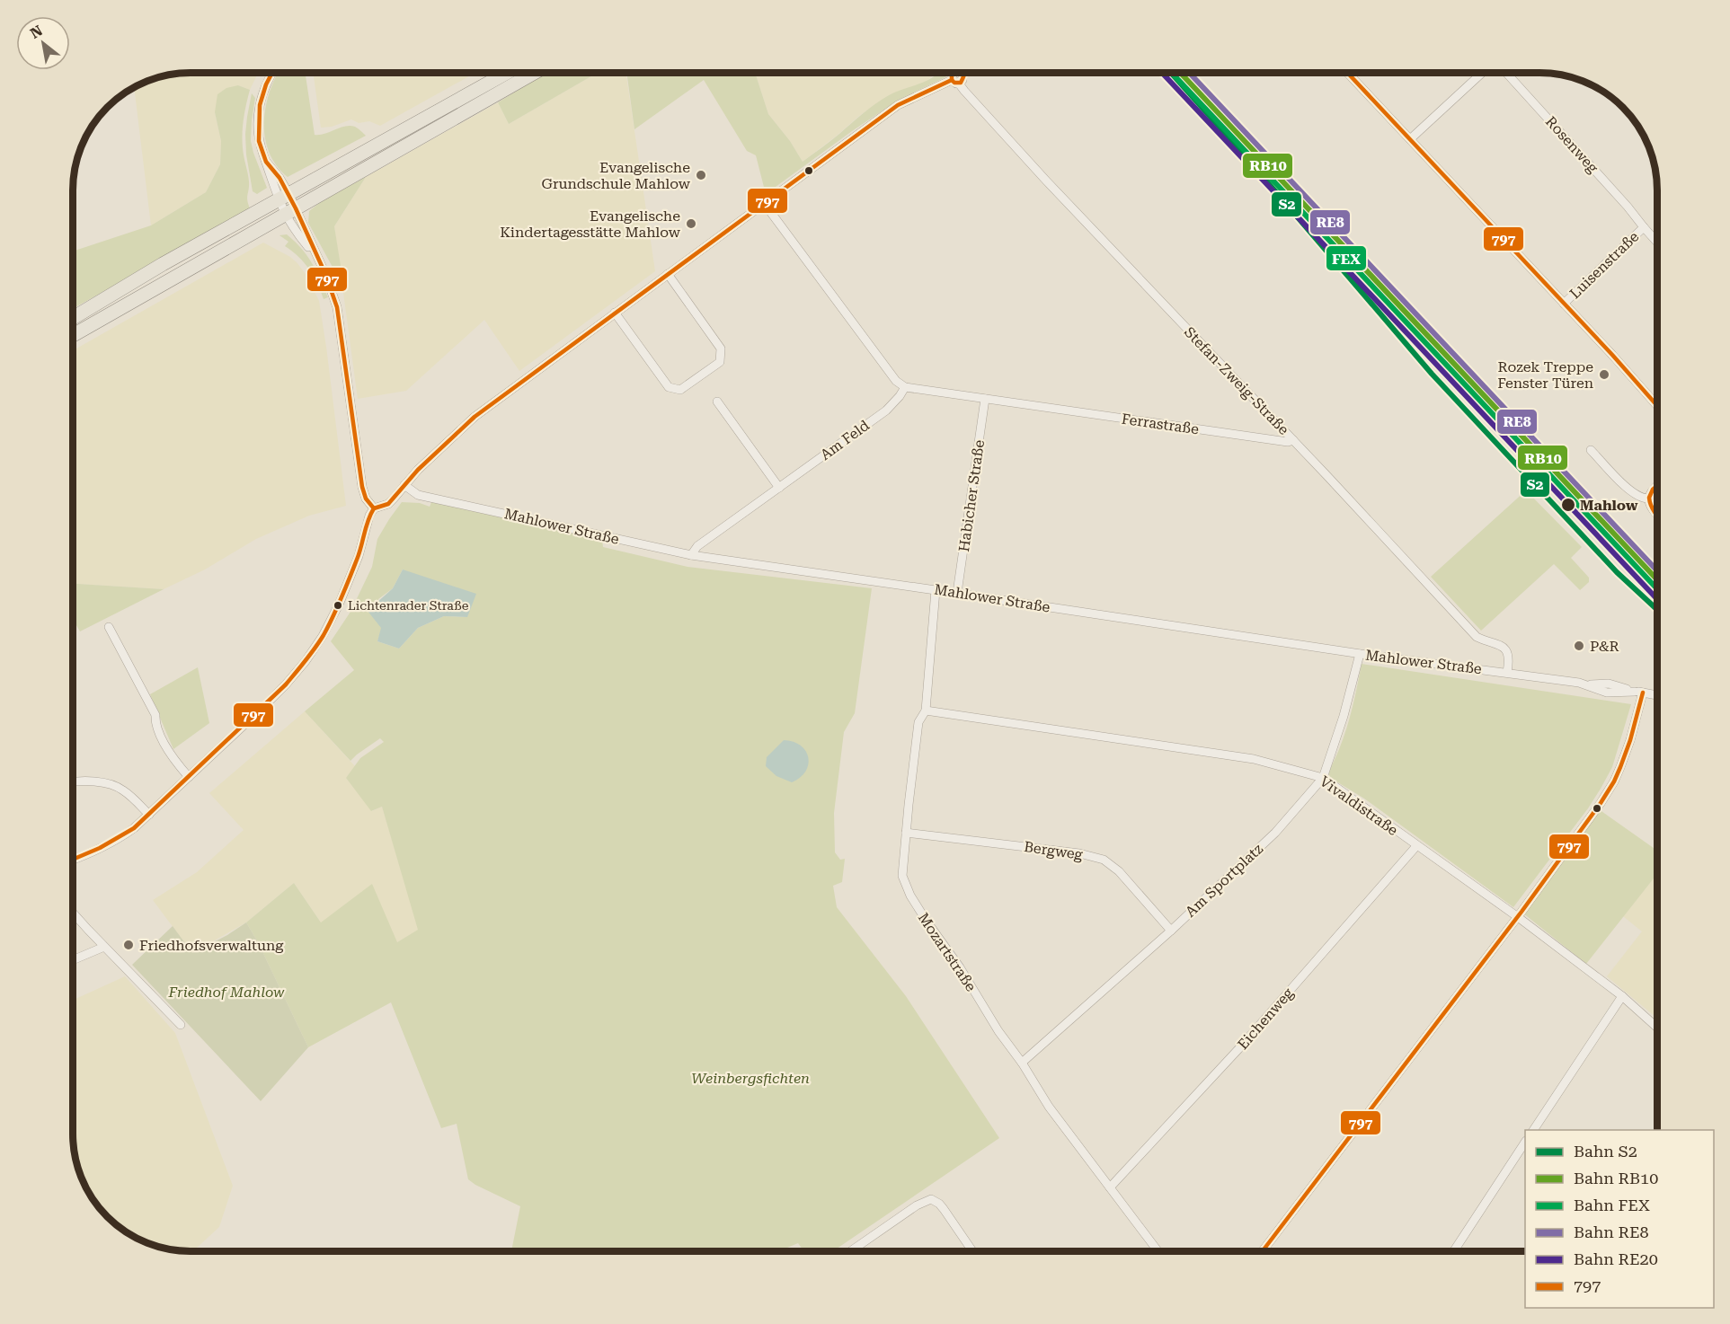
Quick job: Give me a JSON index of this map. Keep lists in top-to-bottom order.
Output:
{
  "streets": {
    "street": [
      "Rosenweg",
      "Luisenstraße",
      "Stefan-Zweig-Straße",
      "Ferrastraße",
      "Am Feld",
      "Habicher Straße",
      "Mahlower Straße",
      "Vivaldistraße",
      "Bergweg",
      "Am Sportplatz",
      "Mozartstraße",
      "Eichenweg"
    ]
  },
  "crossings": [
    ["Rosenweg", "Luisenstraße"],
    ["Stefan-Zweig-Straße", "Ferrastraße"],
    ["Stefan-Zweig-Straße", "Mahlower Straße"],
    ["Ferrastraße", "Am Feld"],
    ["Ferrastraße", "Habicher Straße"],
    ["Am Feld", "Mahlower Straße"],
    ["Habicher Straße", "Mahlower Straße"],
    ["Mahlower Straße", "Am Sportplatz"],
    ["Mahlower Straße", "Mozartstraße"],
    ["Vivaldistraße", "Am Sportplatz"],
    ["Vivaldistraße", "Mozartstraße"],
    ["Vivaldistraße", "Eichenweg"],
    ["Bergweg", "Am Sportplatz"],
    ["Bergweg", "Mozartstraße"],
    ["Am Sportplatz", "Mozartstraße"],
    ["Mozartstraße", "Eichenweg"]
  ],
  "parks": ["Friedhof Mahlow", "Weinbergsfichten"],
  "places": [
    "Evangelische Grundschule Mahlow",
    "Evangelische Kindertagesstätte Mahlow",
    "Rozek Treppe Fenster Türen",
    "Mahlow",
    "Lichtenrader Straße",
    "P&R",
    "Friedhofsverwaltung"
  ],
  "lines": [
    "rail line S2",
    "rail line RB10",
    "rail line FEX",
    "rail line RE8",
    "rail line RE20",
    "transit line 797"
  ],
  "legend": [
    "Bahn S2",
    "Bahn RB10",
    "Bahn FEX",
    "Bahn RE8",
    "Bahn RE20",
    "797"
  ],
  "north": "top left"
}
